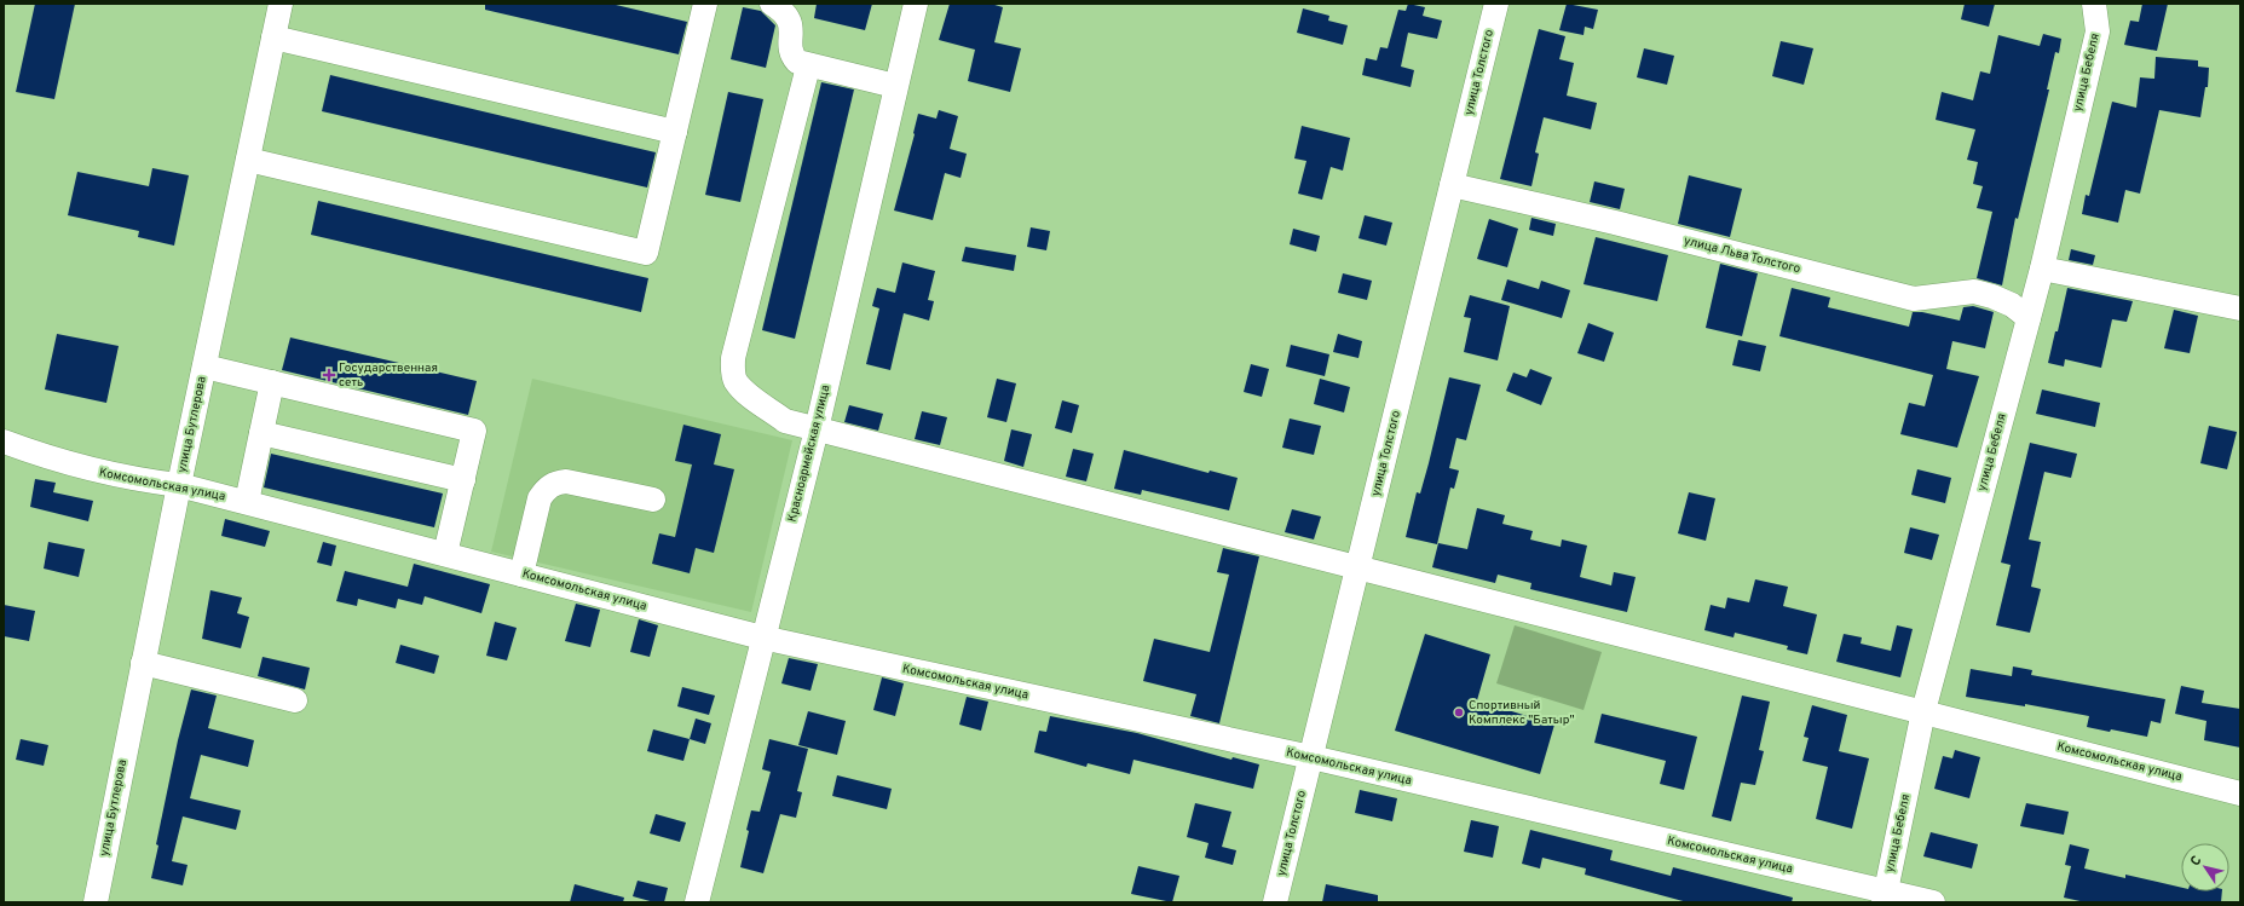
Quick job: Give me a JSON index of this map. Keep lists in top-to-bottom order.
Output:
{
  "streets": {
    "street": [
      "улица Толстого",
      "улица Бебеля",
      "улица Льва Толстого",
      "улица Бутлерова",
      "Красноармейская улица",
      "Комсомольская улица"
    ]
  },
  "crossings": [
    ["улица Толстого", "улица Льва Толстого"],
    ["улица Толстого", "Комсомольская улица"],
    ["улица Бебеля", "улица Льва Толстого"],
    ["улица Бебеля", "Комсомольская улица"],
    ["улица Бутлерова", "Комсомольская улица"],
    ["Красноармейская улица", "Комсомольская улица"]
  ],
  "places": {
    "health": ["Государственная сеть"],
    "other": ["Спортивный Комплекс \"Батыр\""]
  },
  "north": "top left"
}
